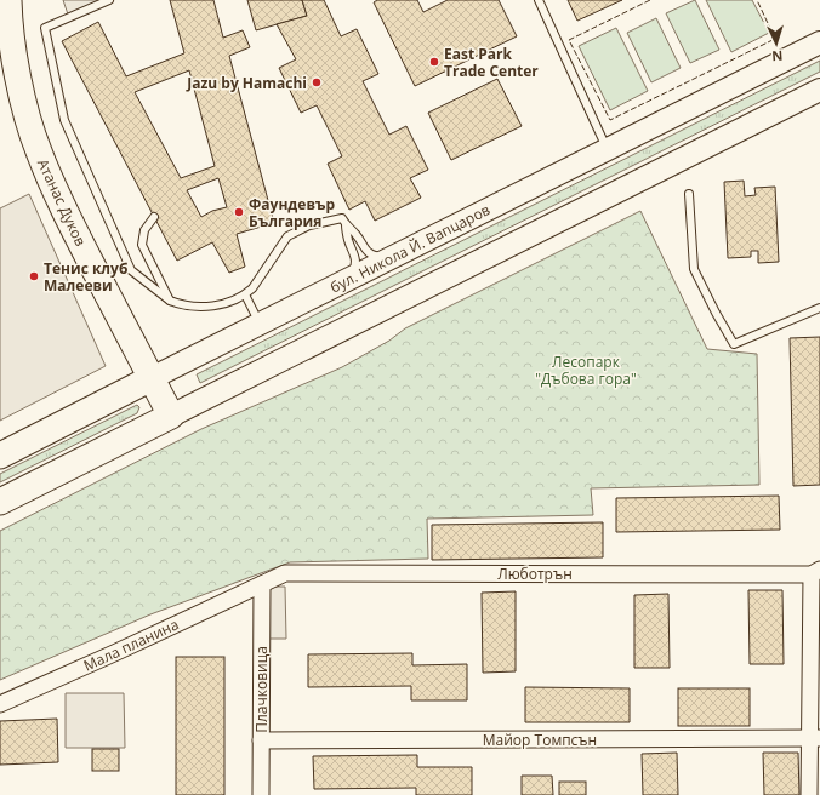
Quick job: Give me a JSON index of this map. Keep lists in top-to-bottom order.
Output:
{
  "streets": {
    "main road": ["Атанас Дуков", "бул. Никола Й. Вапцаров"],
    "street": [
      "Люботрън",
      "Мала планина",
      "Плачковица",
      "Майор Томпсън"
    ]
  },
  "crossings": [
    ["Атанас Дуков", "бул. Никола Й. Вапцаров"],
    ["Люботрън", "Мала планина"],
    ["Люботрън", "Плачковица"],
    ["Мала планина", "Плачковица"],
    ["Плачковица", "Майор Томпсън"]
  ],
  "parks": ["Лесопарк \"Дъбова гора\""],
  "places": [
    "East Park Trade Center",
    "Jazu by Hamachi",
    "Фаундевър България",
    "Тенис клуб Малееви"
  ],
  "north": "bottom"
}
